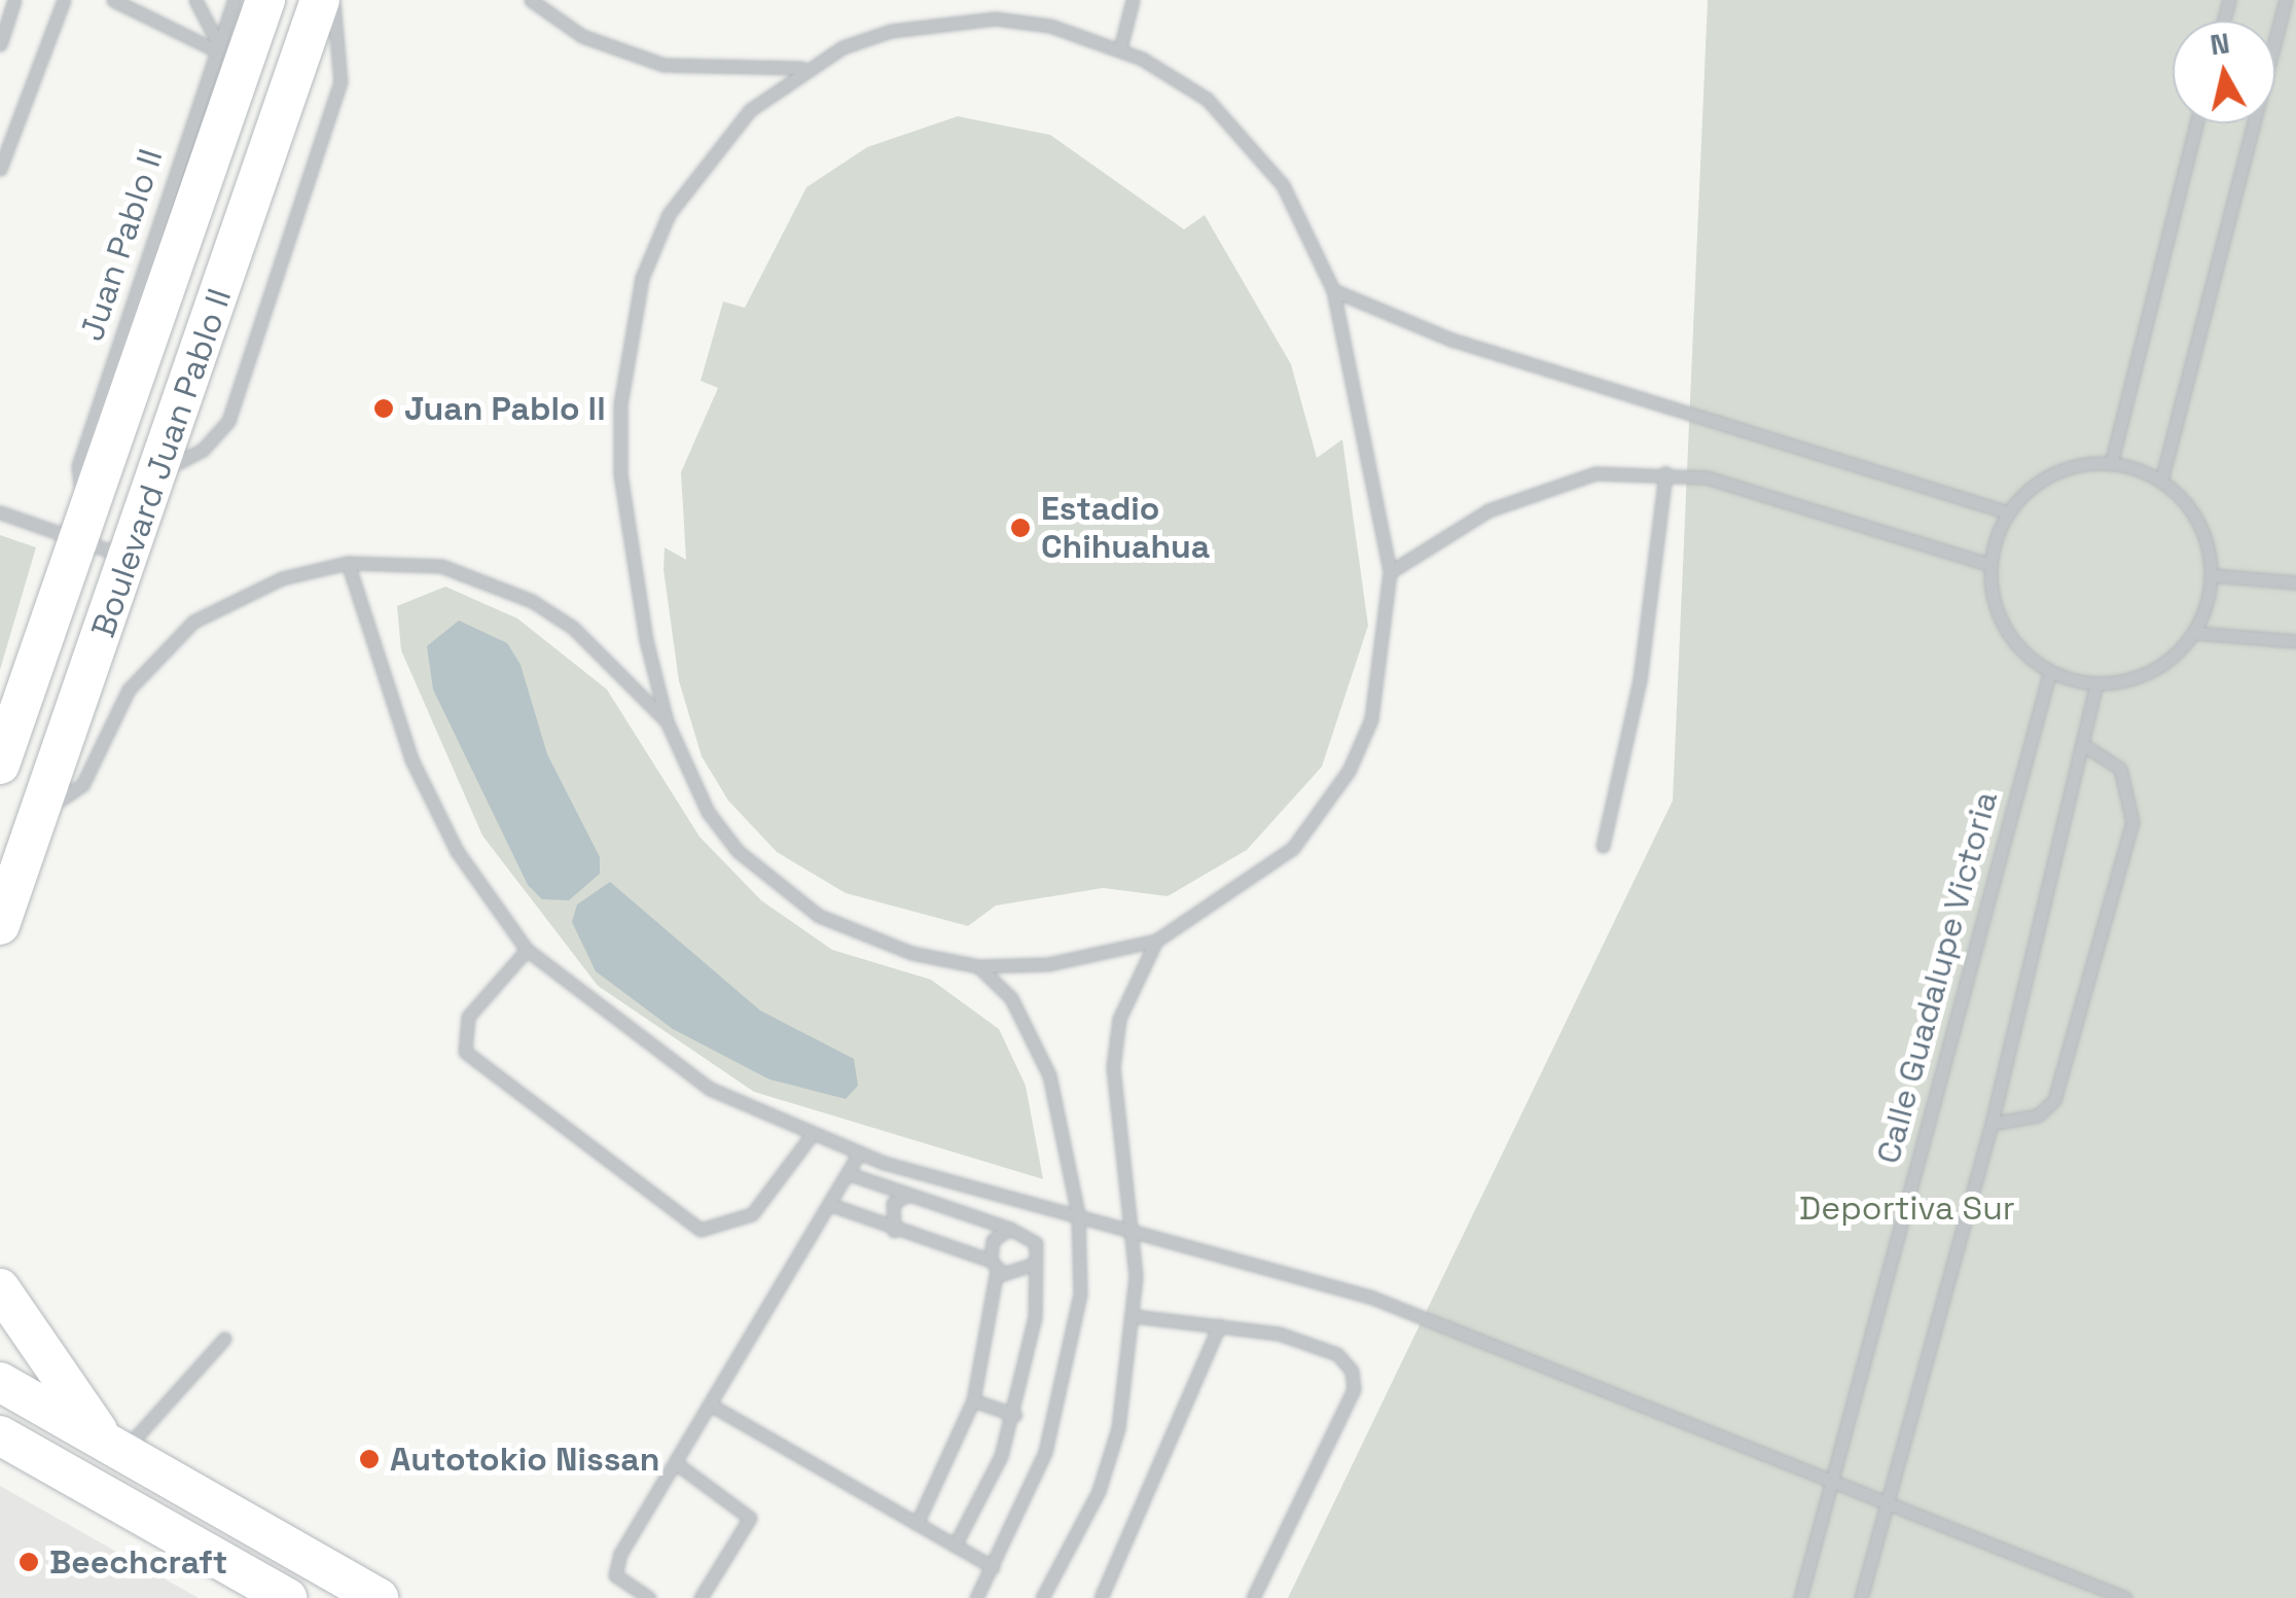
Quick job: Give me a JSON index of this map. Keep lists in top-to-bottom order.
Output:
{
  "streets": {
    "main road": ["Boulevard Juan Pablo II"],
    "lane": ["Juan Pablo II", "Calle Guadalupe Victoria"]
  },
  "crossings": [
    ["Juan Pablo II", "Boulevard Juan Pablo II"]
  ],
  "parks": ["Deportiva Sur"],
  "places": [
    "Juan Pablo ll",
    "Estadio Chihuahua",
    "Autotokio Nissan",
    "Beechcraft"
  ],
  "north": "top"
}
